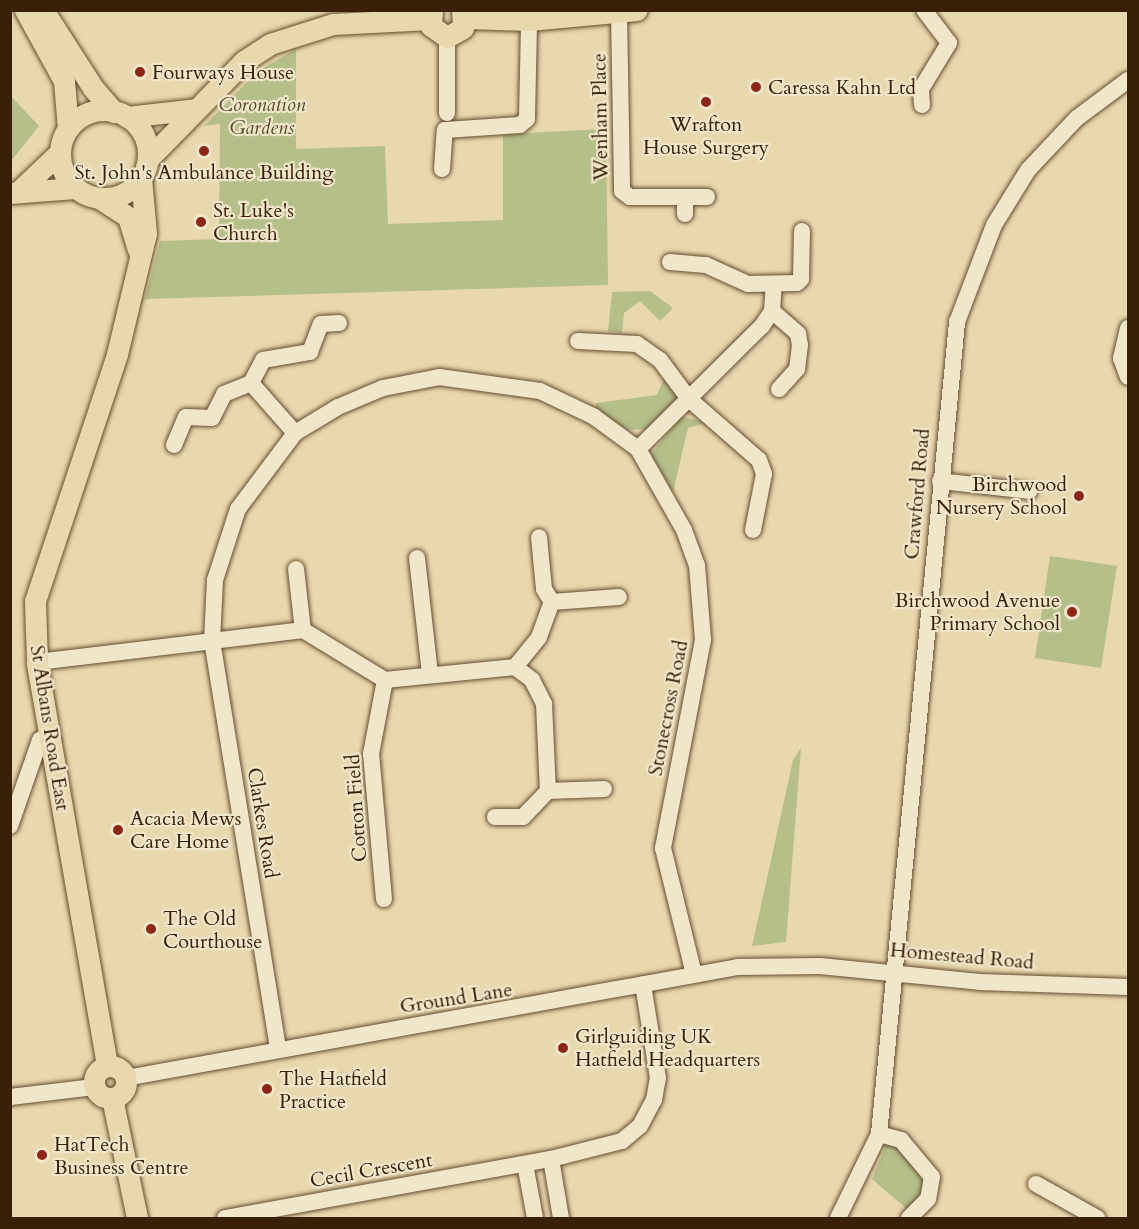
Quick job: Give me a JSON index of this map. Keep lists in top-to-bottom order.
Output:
{
  "streets": {
    "main road": ["St Albans Road East"],
    "street": [
      "Wenham Place",
      "Crawford Road",
      "Stonecross Road",
      "Cotton Field",
      "Clarkes Road",
      "Homestead Road",
      "Ground Lane",
      "Cecil Crescent"
    ]
  },
  "crossings": [
    ["Crawford Road", "Homestead Road"],
    ["Stonecross Road", "Clarkes Road"],
    ["Stonecross Road", "Ground Lane"],
    ["St Albans Road East", "Ground Lane"],
    ["Clarkes Road", "Ground Lane"],
    ["Homestead Road", "Ground Lane"],
    ["Ground Lane", "Cecil Crescent"]
  ],
  "parks": ["Coronation Gardens"],
  "places": [
    "Fourways House",
    "Caressa Kahn Ltd",
    "Wrafton House Surgery",
    "St. John's Ambulance Building",
    "St. Luke's Church",
    "Birchwood Nursery School",
    "Birchwood Avenue Primary School",
    "Acacia Mews Care Home",
    "The Old Courthouse",
    "Girlguiding UK Hatfield Headquarters",
    "The Hatfield Practice",
    "HatTech Business Centre"
  ]
}
